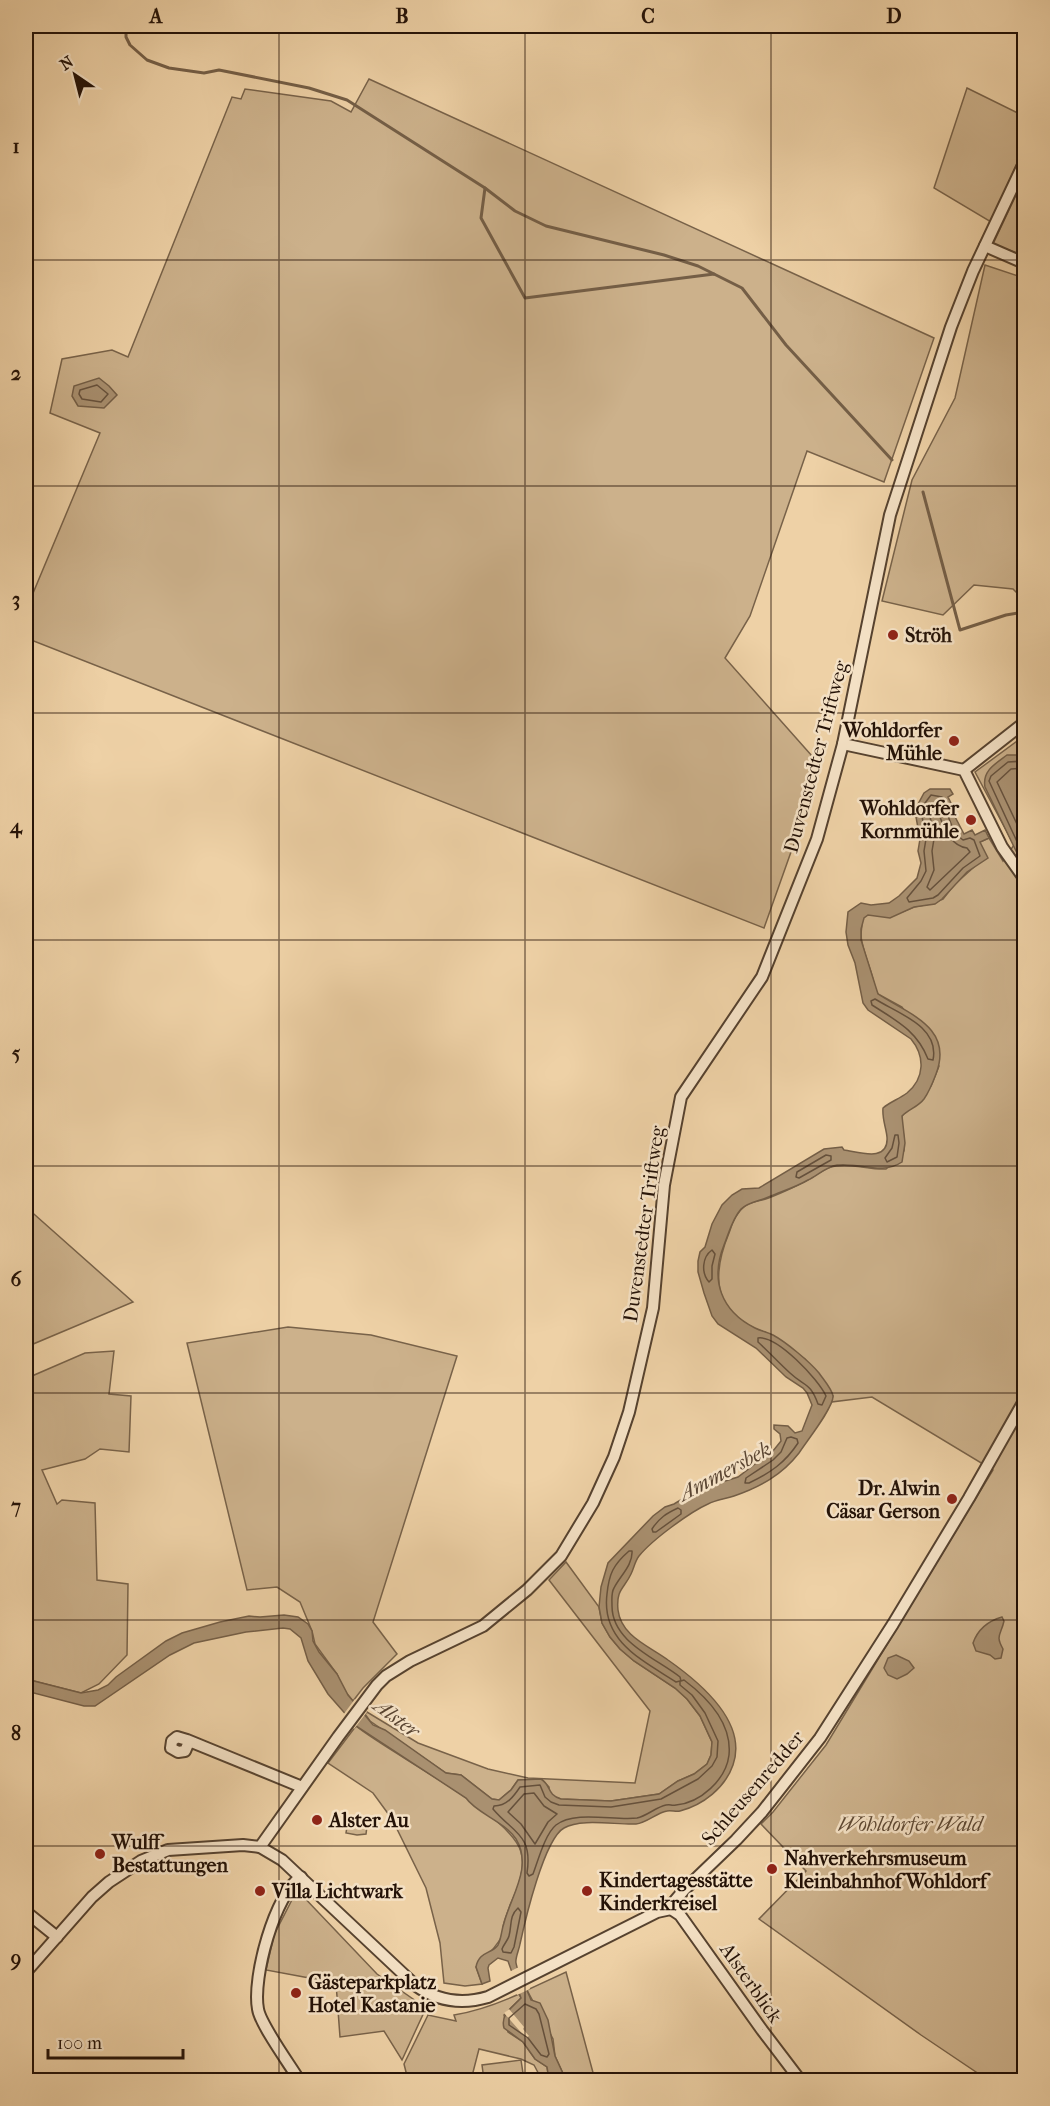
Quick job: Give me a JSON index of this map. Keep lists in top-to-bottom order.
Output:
{
  "streets": {
    "street": ["Duvenstedter Triftweg", "Schleusenredder", "Alsterblick"]
  },
  "crossings": [
    ["Schleusenredder", "Alsterblick"]
  ],
  "water": ["Ammersbek", "Alster"],
  "parks": ["Wohldorfer Wald"],
  "places": [
    "Ströh",
    "Wohldorfer Mühle",
    "Wohldorfer Kornmühle",
    "Dr. Alwin Cäsar Gerson",
    "Alster Au",
    "Wulff Bestattungen",
    "Nahverkehrsmuseum Kleinbahnhof Wohldorf",
    "Villa Lichtwark",
    "Kindertagesstätte Kinderkreisel",
    "Gästeparkplatz Hotel Kastanie"
  ],
  "scale_bar": "100 m",
  "north": "top left",
  "grid": {
    "columns": [
      "A",
      "B",
      "C",
      "D"
    ],
    "rows": [
      "1",
      "2",
      "3",
      "4",
      "5",
      "6",
      "7",
      "8",
      "9"
    ]
  }
}
